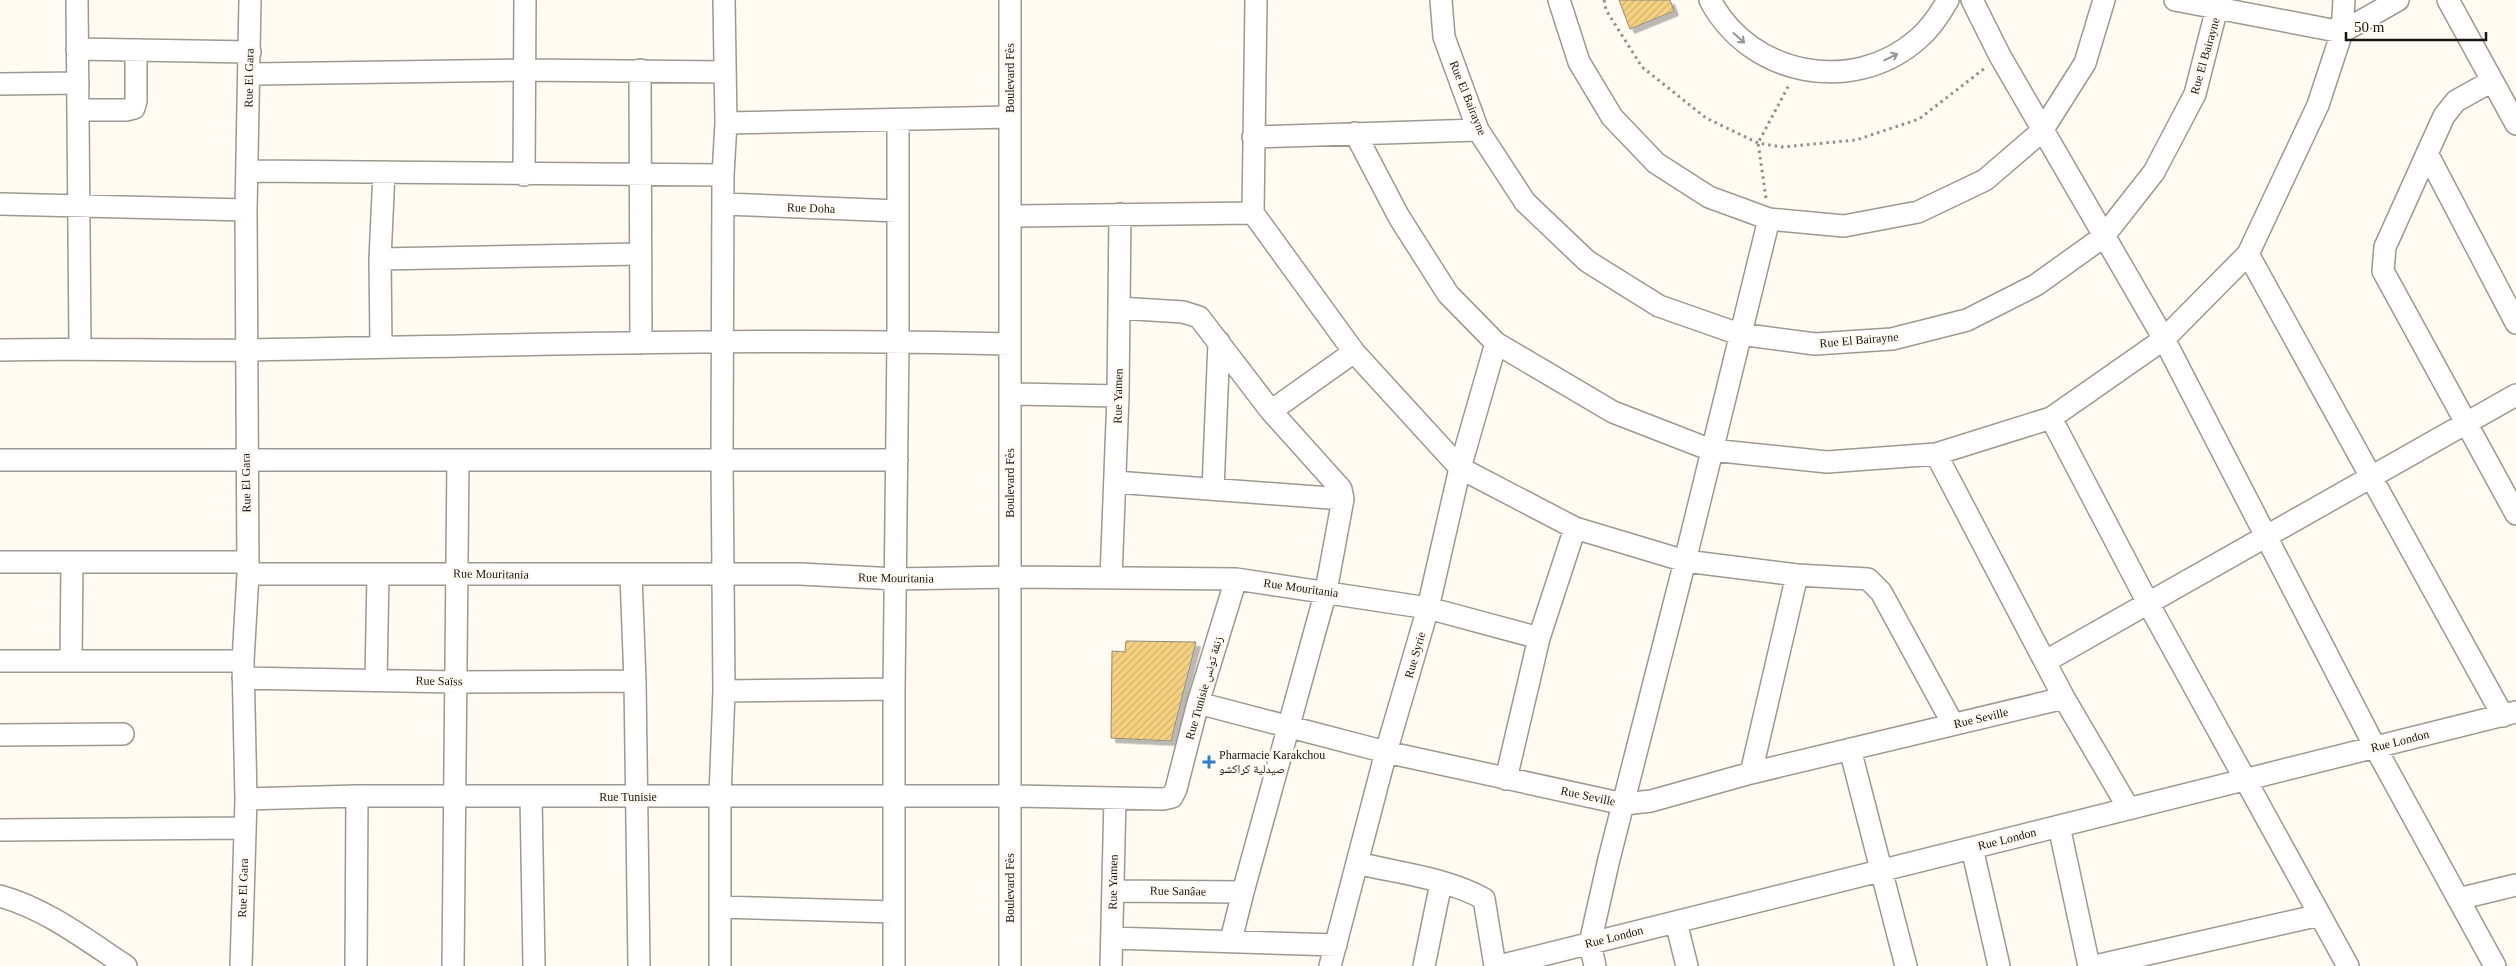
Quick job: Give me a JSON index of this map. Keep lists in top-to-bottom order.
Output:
{
  "streets": {
    "street": [
      "Rue El Bairayne",
      "Rue El Gara",
      "Boulevard Fès",
      "Rue Doha",
      "Rue Yamen",
      "Rue Mouritania",
      "Rue Syrie",
      "Rue Saïss",
      "Rue Tunisie زنقة تونس",
      "Rue Seville",
      "Rue London",
      "Rue Tunisie",
      "Rue Sanâae"
    ]
  },
  "crossings": [
    ["Rue El Gara", "Rue Mouritania"],
    ["Rue El Gara", "Rue Saïss"],
    ["Rue El Gara", "Rue Tunisie"],
    ["Boulevard Fès", "Rue Mouritania"],
    ["Boulevard Fès", "Rue Tunisie"],
    ["Rue Yamen", "Rue Mouritania"],
    ["Rue Yamen", "Rue Tunisie"],
    ["Rue Yamen", "Rue Sanâae"],
    ["Rue Mouritania", "Rue Syrie"],
    ["Rue Mouritania", "Rue Tunisie زنقة تونس"],
    ["Rue Syrie", "Rue Seville"],
    ["Rue Tunisie زنقة تونس", "Rue Seville"],
    ["Rue Tunisie زنقة تونس", "Rue Tunisie"]
  ],
  "places": {
    "health": ["Pharmacie Karakchou صيدلية كراكشو"]
  },
  "scale_bar": "50 m"
}
